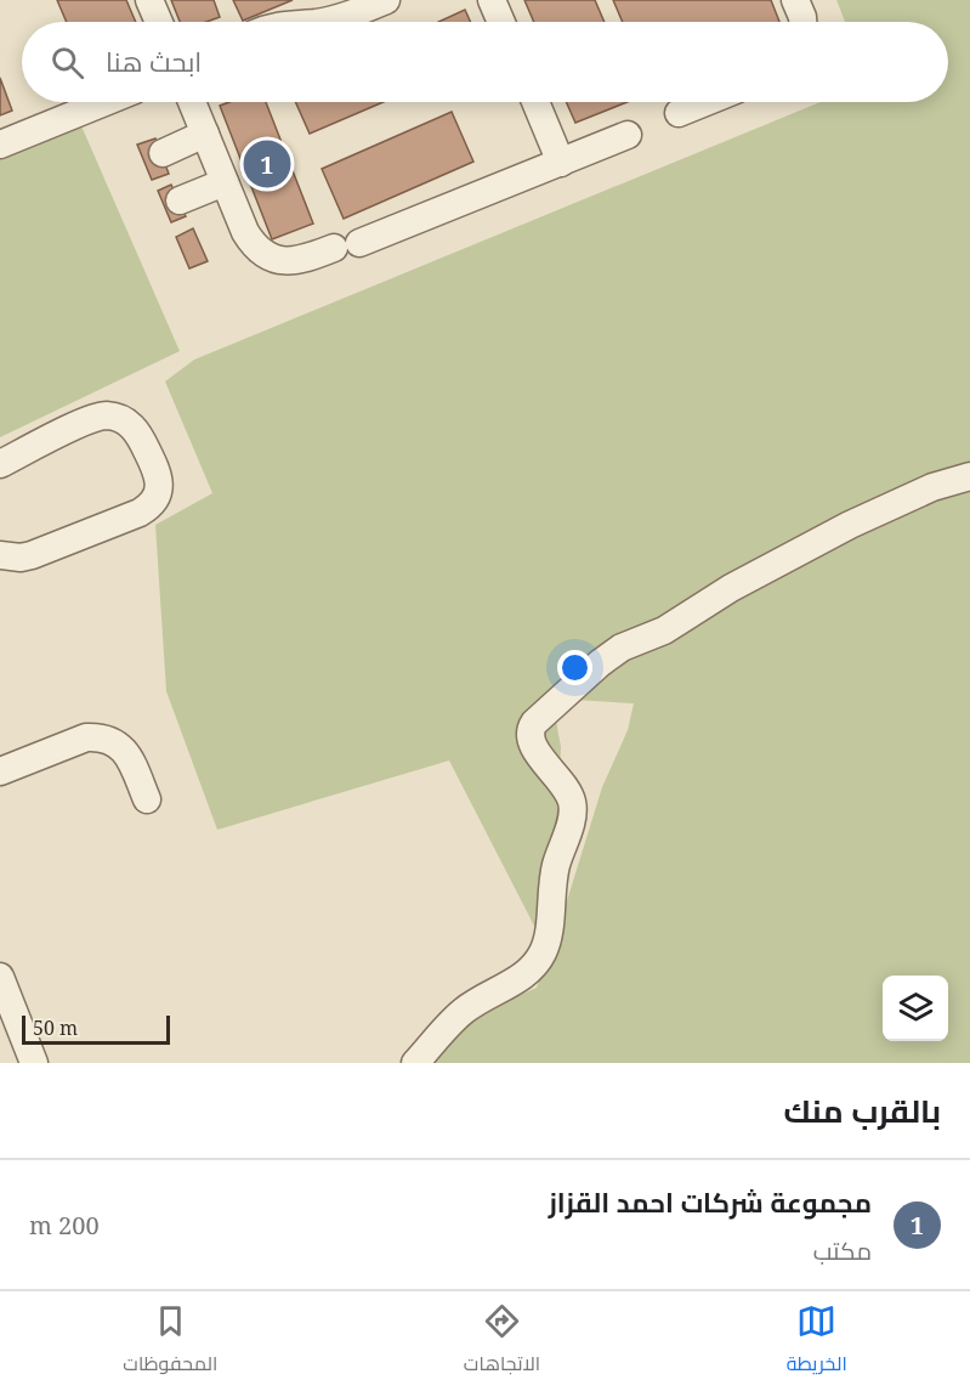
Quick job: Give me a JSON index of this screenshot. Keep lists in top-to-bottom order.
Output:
{
  "scale_bar": "50 m",
  "page": {
    "search": "ابحث هنا",
    "pins": "1",
    "scale": "50 m",
    "heading": "بالقرب منك",
    "list": [
      {
        "mark": "1",
        "name": "مجموعة شركات احمد القزاز",
        "note": "مكتب",
        "value": "200 m"
      }
    ],
    "nav": ["الخريطة", "الاتجاهات", "المحفوظات"]
  }
}
